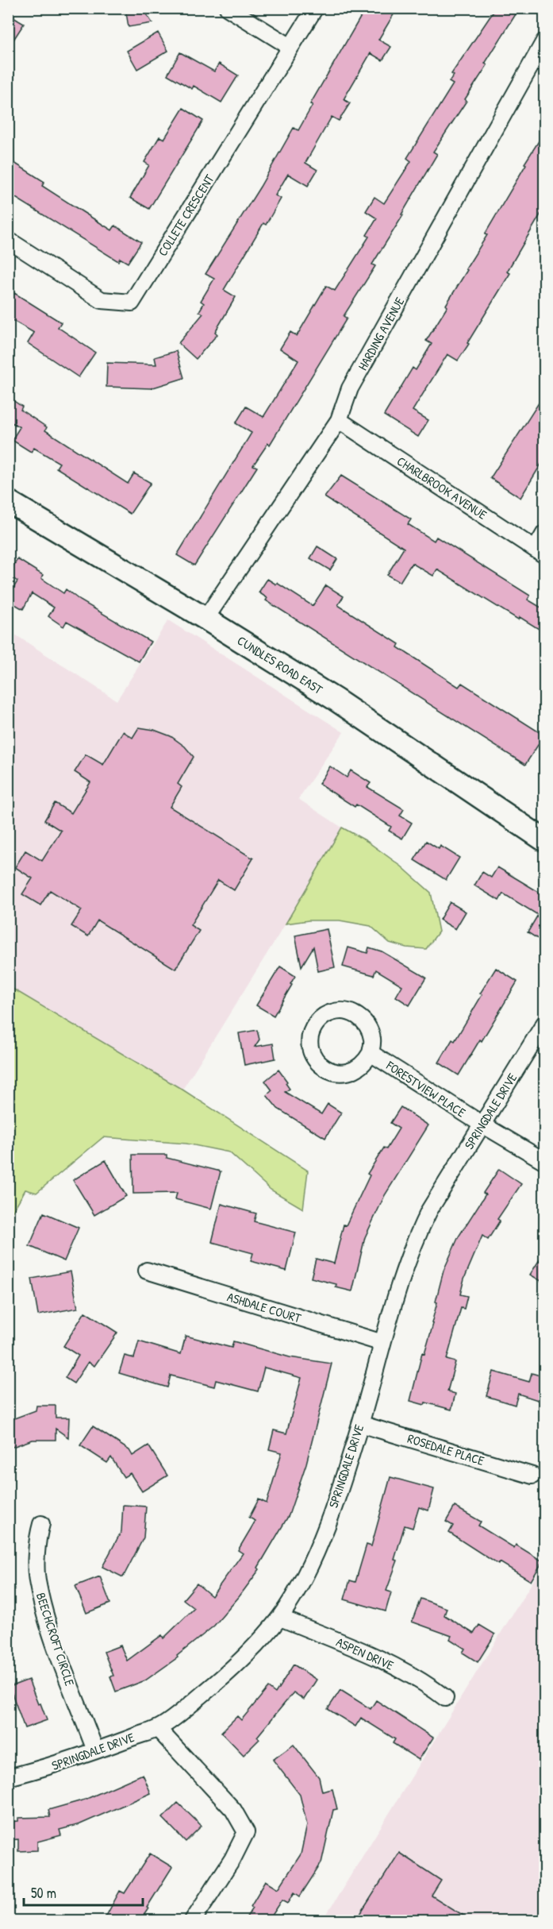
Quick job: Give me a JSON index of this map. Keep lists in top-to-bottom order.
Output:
{
  "streets": {
    "main road": ["CUNDLES ROAD EAST"],
    "street": [
      "COLLETE CRESCENT",
      "HARDING AVENUE",
      "CHARLBROOK AVENUE",
      "FORESTVIEW PLACE",
      "SPRINGDALE DRIVE",
      "ASHDALE COURT",
      "ROSEDALE PLACE",
      "BEECHCROFT CIRCLE",
      "ASPEN DRIVE"
    ]
  },
  "crossings": [
    ["HARDING AVENUE", "CHARLBROOK AVENUE"],
    ["HARDING AVENUE", "CUNDLES ROAD EAST"],
    ["FORESTVIEW PLACE", "SPRINGDALE DRIVE"],
    ["SPRINGDALE DRIVE", "ASHDALE COURT"],
    ["SPRINGDALE DRIVE", "ROSEDALE PLACE"],
    ["SPRINGDALE DRIVE", "BEECHCROFT CIRCLE"],
    ["SPRINGDALE DRIVE", "ASPEN DRIVE"]
  ],
  "scale_bar": "50 m"
}
